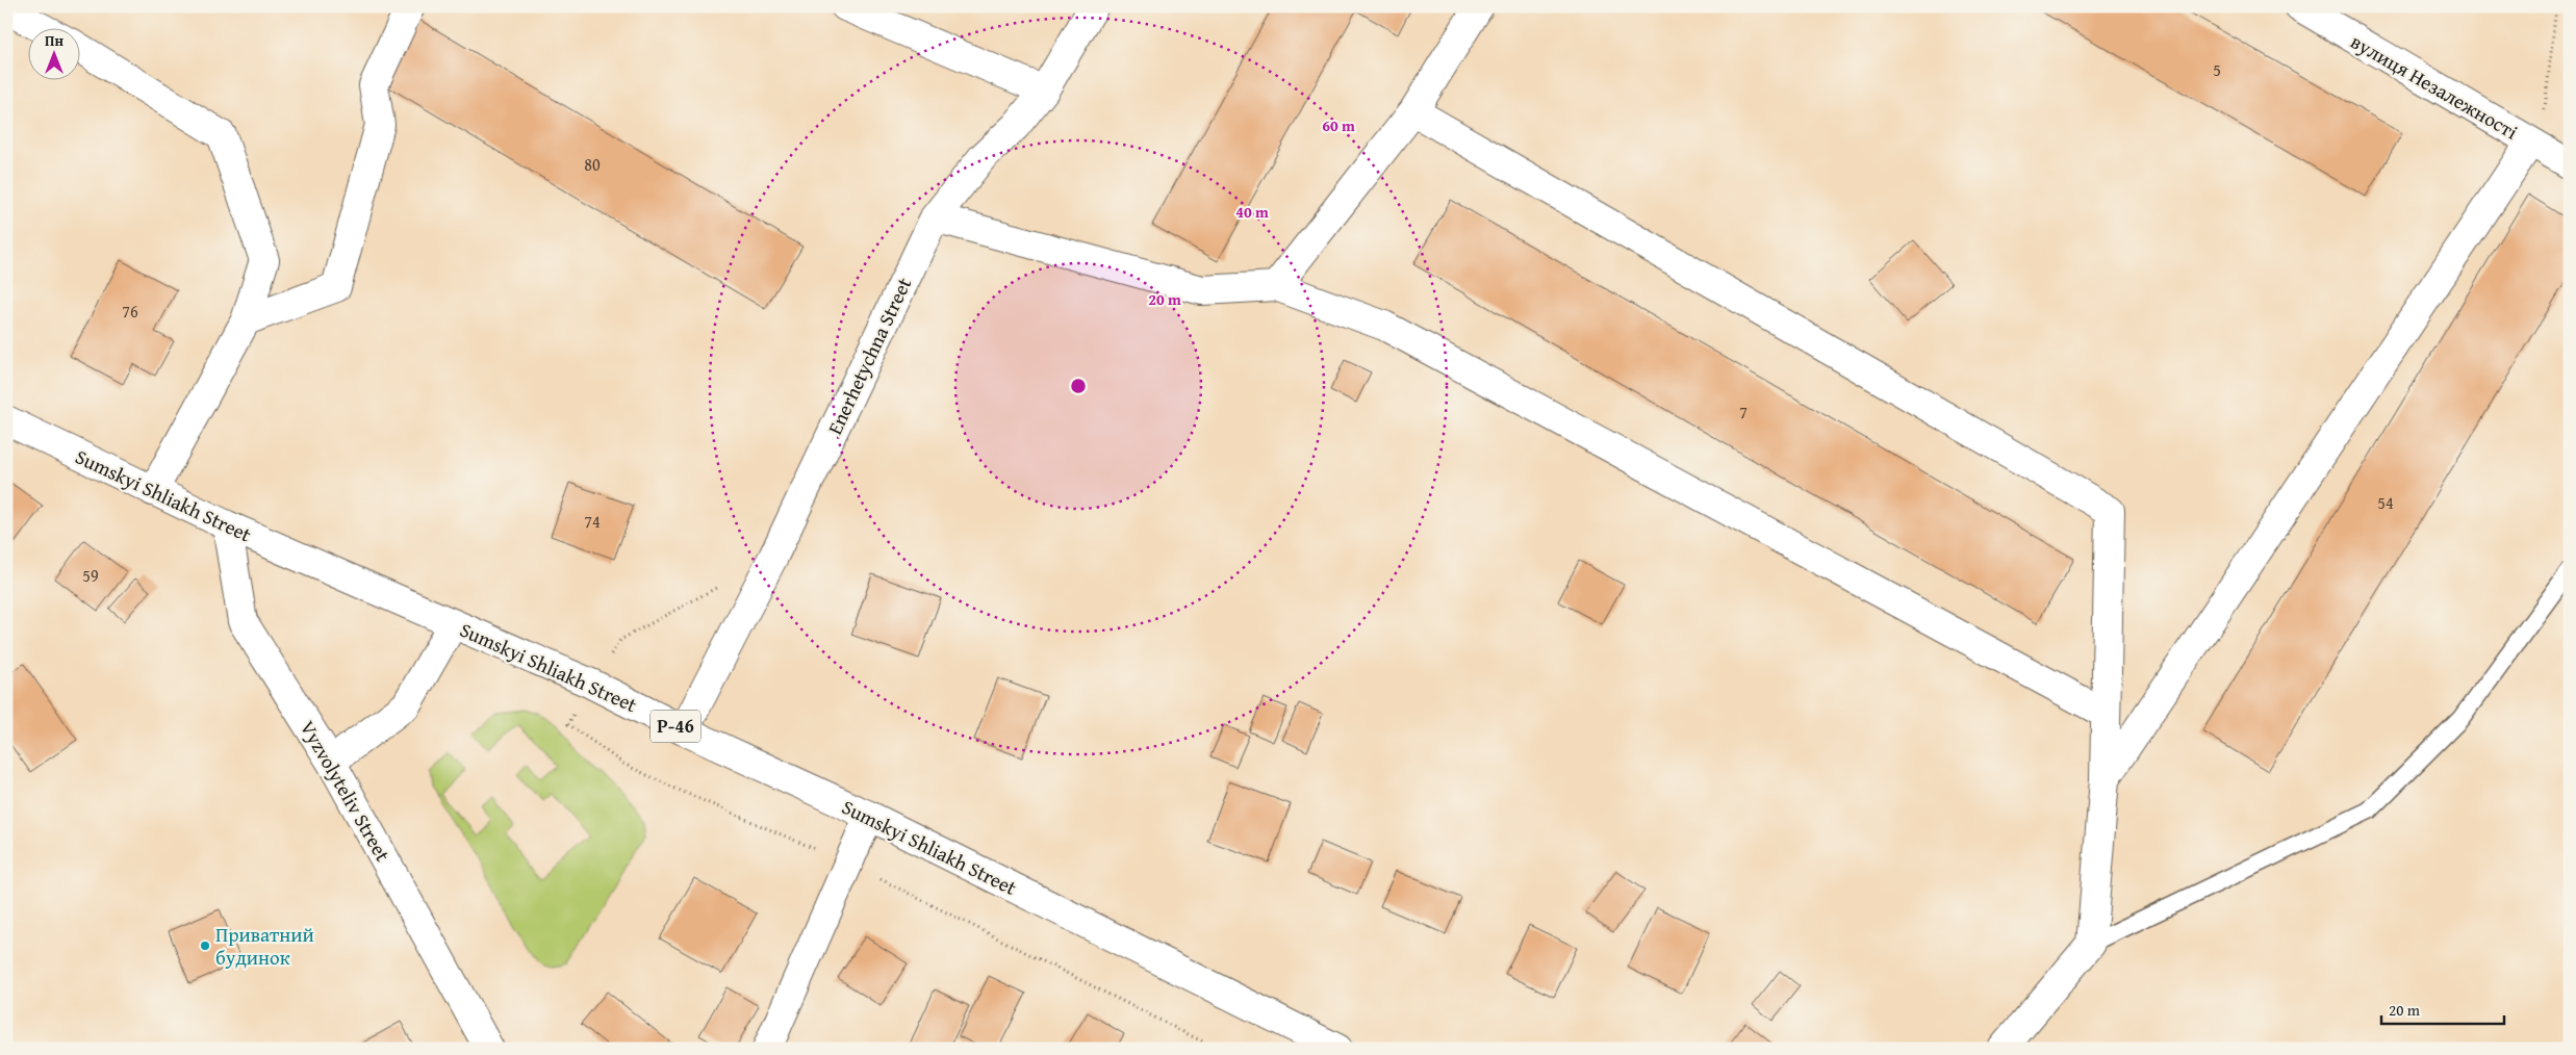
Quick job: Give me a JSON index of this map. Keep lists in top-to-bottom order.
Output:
{
  "streets": {
    "street": [
      "вулиця Незалежності",
      "Enerhetychna Street",
      "Sumskyi Shliakh Street",
      "Р-46",
      "Vyzvolyteliv Street"
    ]
  },
  "crossings": [
    ["Enerhetychna Street", "Sumskyi Shliakh Street"],
    ["Sumskyi Shliakh Street", "Vyzvolyteliv Street"]
  ],
  "places": ["Приватний будинок"],
  "house_numbers": [
    "5",
    "80",
    "76",
    "7",
    "54",
    "74",
    "59"
  ],
  "scale_bar": "20 m",
  "north": "top",
  "rings": ["60 m", "40 m", "20 m"]
}
